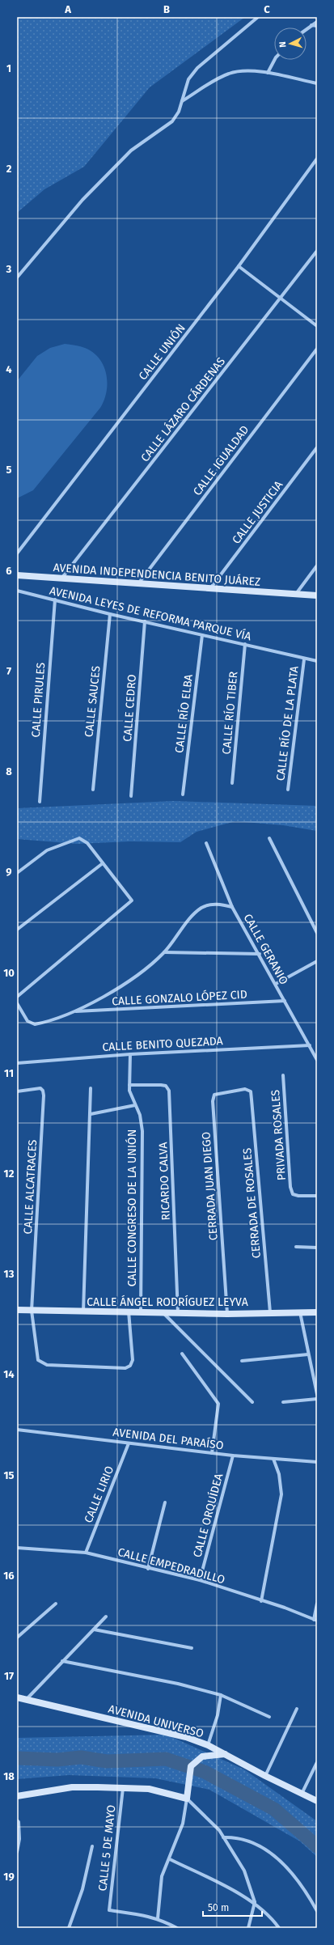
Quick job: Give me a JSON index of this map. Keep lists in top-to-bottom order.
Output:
{
  "streets": {
    "street": [
      "CALLE UNIÓN",
      "CALLE LÁZARO CÁRDENAS",
      "CALLE IGUALDAD",
      "CALLE JUSTICIA",
      "AVENIDA INDEPENDENCIA BENITO JUÁREZ",
      "AVENIDA LEYES DE REFORMA PARQUE VÍA",
      "CALLE PIRULES",
      "CALLE SAUCES",
      "CALLE CEDRO",
      "CALLE RÍO TIBER",
      "CALLE RÍO ELBA",
      "CALLE RÍO DE LA PLATA",
      "CALLE GERANIO",
      "CALLE GONZALO LÓPEZ CID",
      "CALLE BENITO QUEZADA",
      "PRIVADA ROSALES",
      "RICARDO CALVA",
      "CERRADA JUAN DIEGO",
      "CALLE ALCATRACES",
      "CERRADA DE ROSALES",
      "CALLE CONGRESO DE LA UNIÓN",
      "CALLE ÁNGEL RODRÍGUEZ LEYVA",
      "AVENIDA DEL PARAÍSO",
      "CALLE LIRIO",
      "CALLE ORQUÍDEA",
      "CALLE EMPEDRADILLO",
      "AVENIDA UNIVERSO",
      "CALLE 5 DE MAYO"
    ]
  },
  "crossings": [
    ["CALLE LÁZARO CÁRDENAS", "AVENIDA INDEPENDENCIA BENITO JUÁREZ"],
    ["CALLE IGUALDAD", "AVENIDA INDEPENDENCIA BENITO JUÁREZ"],
    ["CALLE JUSTICIA", "AVENIDA INDEPENDENCIA BENITO JUÁREZ"],
    ["AVENIDA LEYES DE REFORMA PARQUE VÍA", "CALLE PIRULES"],
    ["AVENIDA LEYES DE REFORMA PARQUE VÍA", "CALLE SAUCES"],
    ["AVENIDA LEYES DE REFORMA PARQUE VÍA", "CALLE CEDRO"],
    ["AVENIDA LEYES DE REFORMA PARQUE VÍA", "CALLE RÍO TIBER"],
    ["AVENIDA LEYES DE REFORMA PARQUE VÍA", "CALLE RÍO ELBA"],
    ["AVENIDA LEYES DE REFORMA PARQUE VÍA", "CALLE RÍO DE LA PLATA"],
    ["CALLE GERANIO", "CALLE GONZALO LÓPEZ CID"],
    ["CALLE GERANIO", "CALLE BENITO QUEZADA"],
    ["CALLE BENITO QUEZADA", "CALLE CONGRESO DE LA UNIÓN"],
    ["RICARDO CALVA", "CALLE CONGRESO DE LA UNIÓN"],
    ["RICARDO CALVA", "CALLE ÁNGEL RODRÍGUEZ LEYVA"],
    ["CERRADA JUAN DIEGO", "CERRADA DE ROSALES"],
    ["CERRADA JUAN DIEGO", "CALLE ÁNGEL RODRÍGUEZ LEYVA"],
    ["CALLE ALCATRACES", "CALLE ÁNGEL RODRÍGUEZ LEYVA"],
    ["CERRADA DE ROSALES", "CALLE ÁNGEL RODRÍGUEZ LEYVA"],
    ["CALLE CONGRESO DE LA UNIÓN", "CALLE ÁNGEL RODRÍGUEZ LEYVA"],
    ["AVENIDA DEL PARAÍSO", "CALLE LIRIO"],
    ["AVENIDA DEL PARAÍSO", "CALLE ORQUÍDEA"],
    ["CALLE LIRIO", "CALLE EMPEDRADILLO"],
    ["CALLE ORQUÍDEA", "CALLE EMPEDRADILLO"]
  ],
  "scale_bar": "50 m",
  "north": "left",
  "grid": {
    "columns": ["A", "B", "C"],
    "rows": [
      "1",
      "2",
      "3",
      "4",
      "5",
      "6",
      "7",
      "8",
      "9",
      "10",
      "11",
      "12",
      "13",
      "14",
      "15",
      "16",
      "17",
      "18",
      "19"
    ]
  }
}
